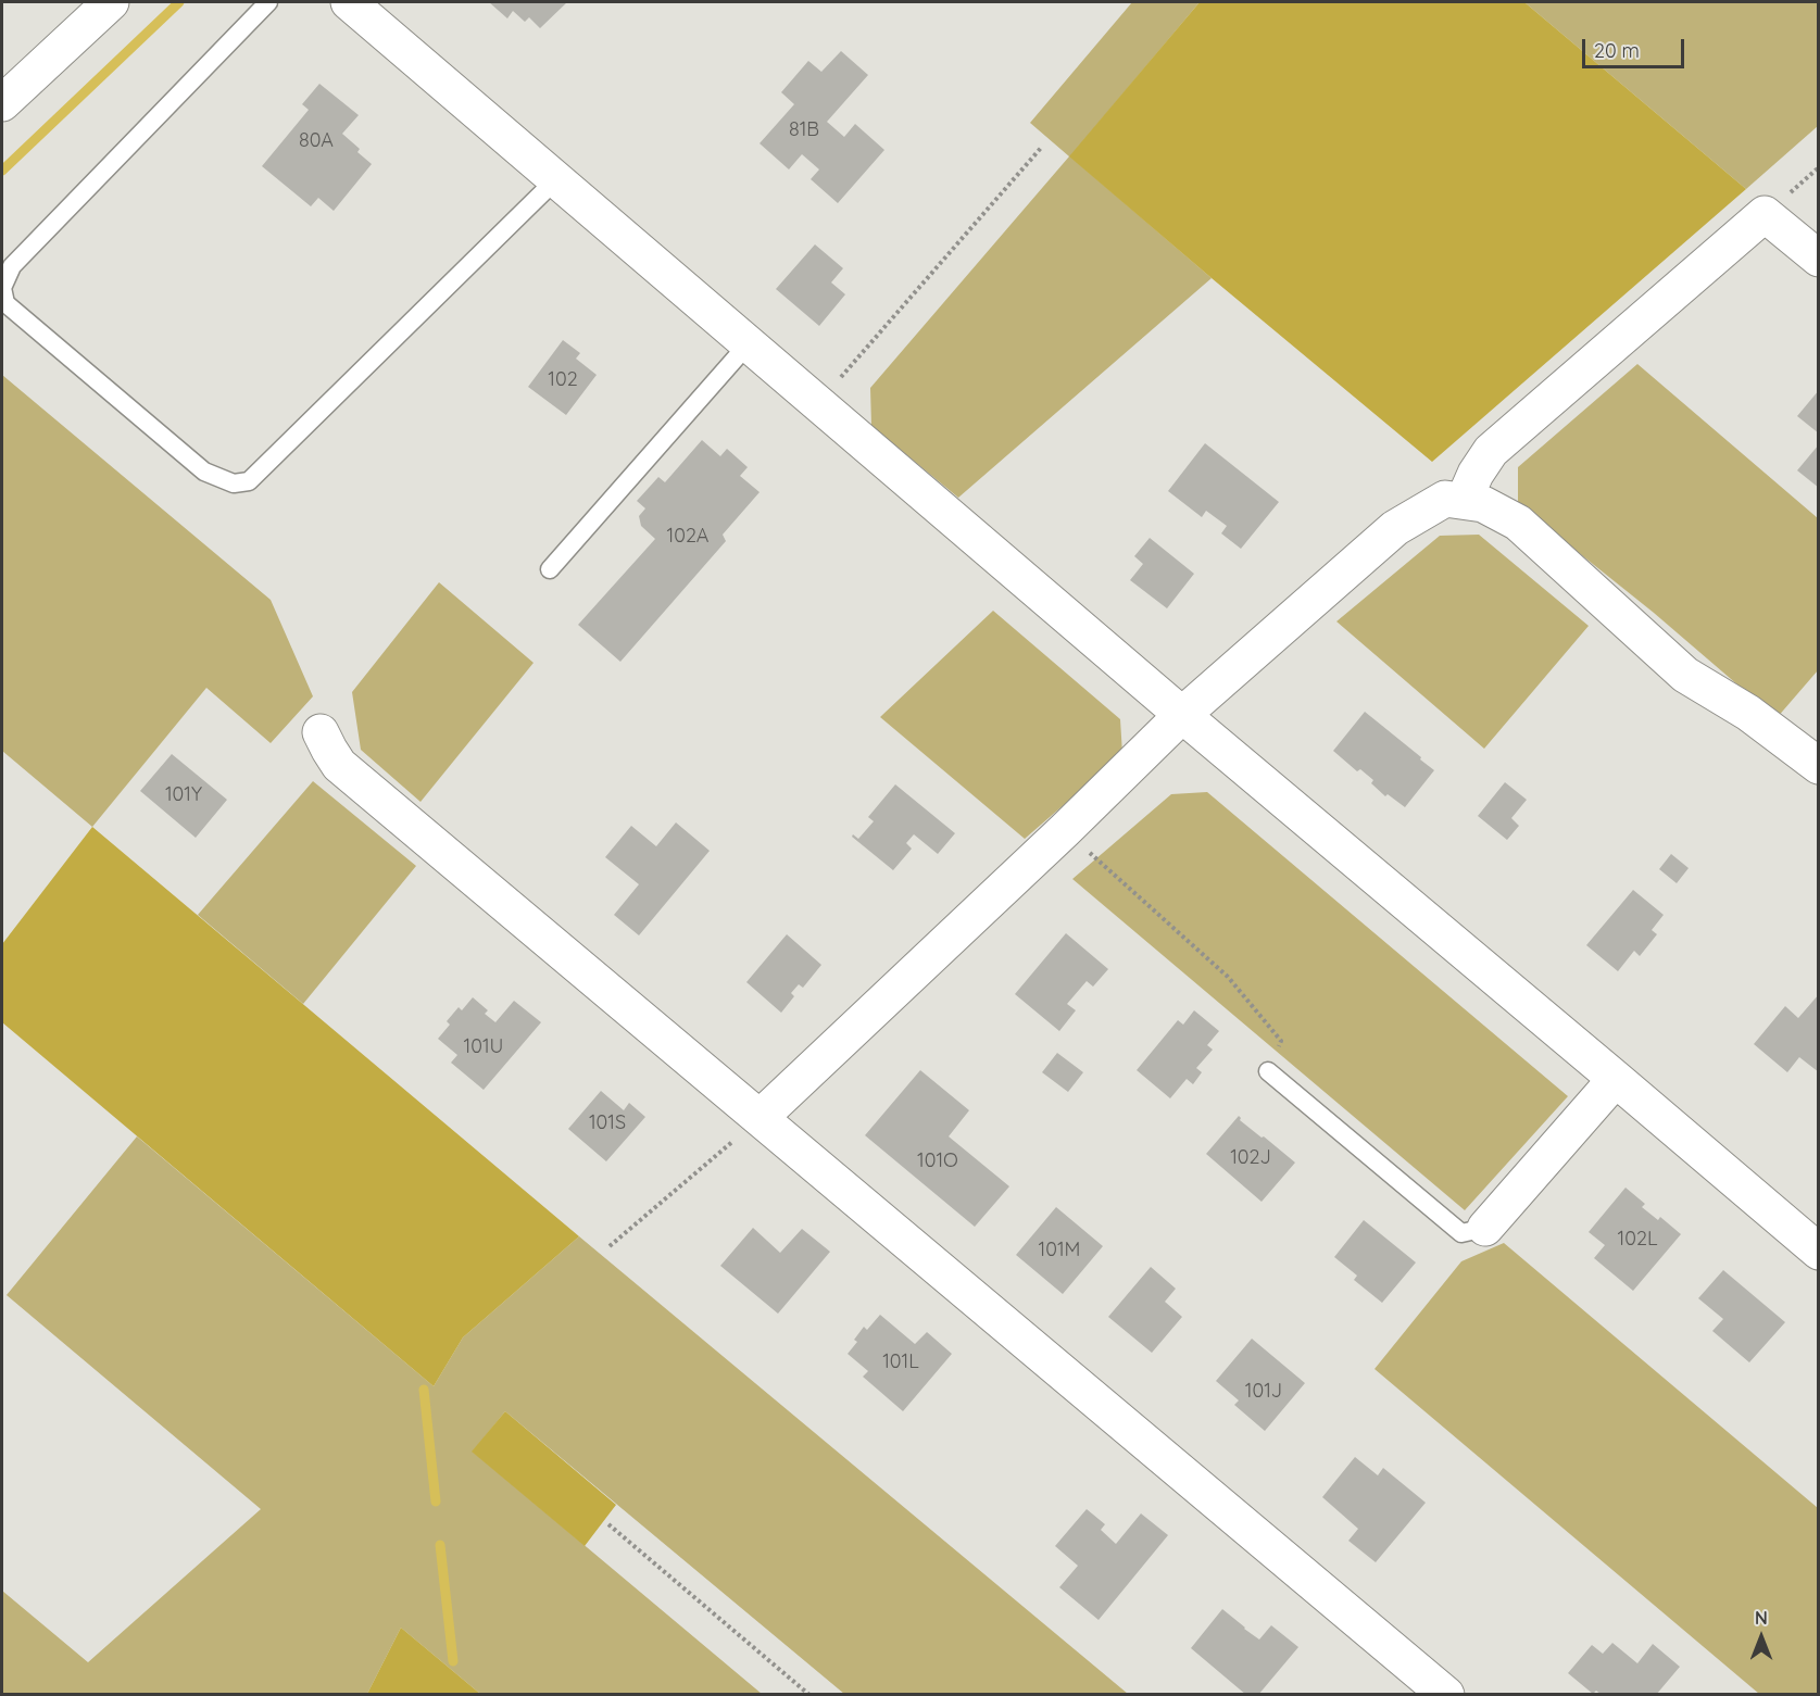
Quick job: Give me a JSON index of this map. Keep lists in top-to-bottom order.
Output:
{
  "house_numbers": [
    "81B",
    "80A",
    "102",
    "102A",
    "101Y",
    "101U",
    "101S",
    "102J",
    "101O",
    "102L",
    "101M",
    "101L",
    "101J"
  ],
  "scale_bar": "20 m",
  "north": "top"
}
